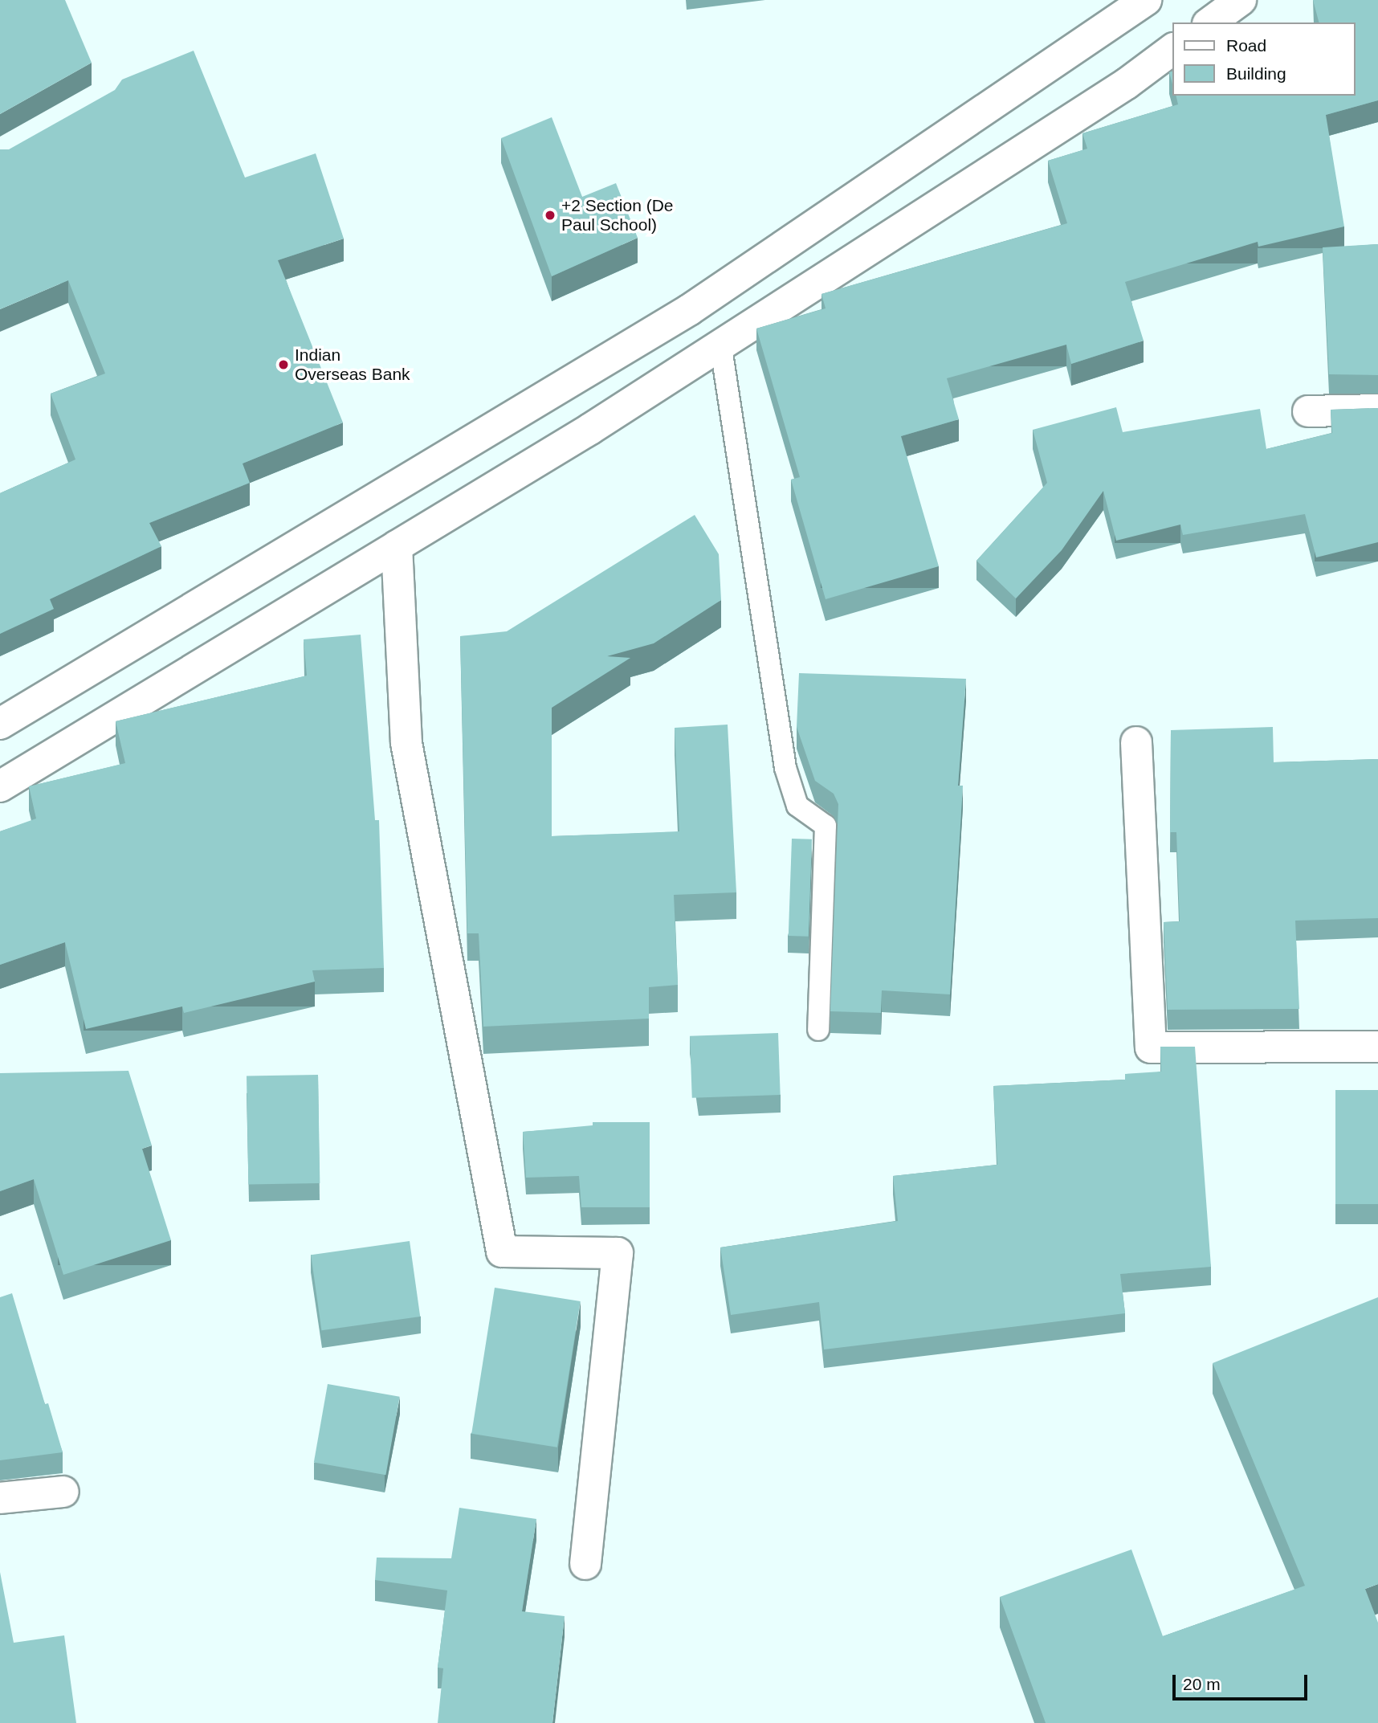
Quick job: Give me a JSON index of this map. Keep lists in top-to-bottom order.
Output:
{
  "places": ["+2 Section (De Paul School)", "Indian Overseas Bank"],
  "legend": ["Road", "Building"],
  "scale_bar": "20 m"
}
